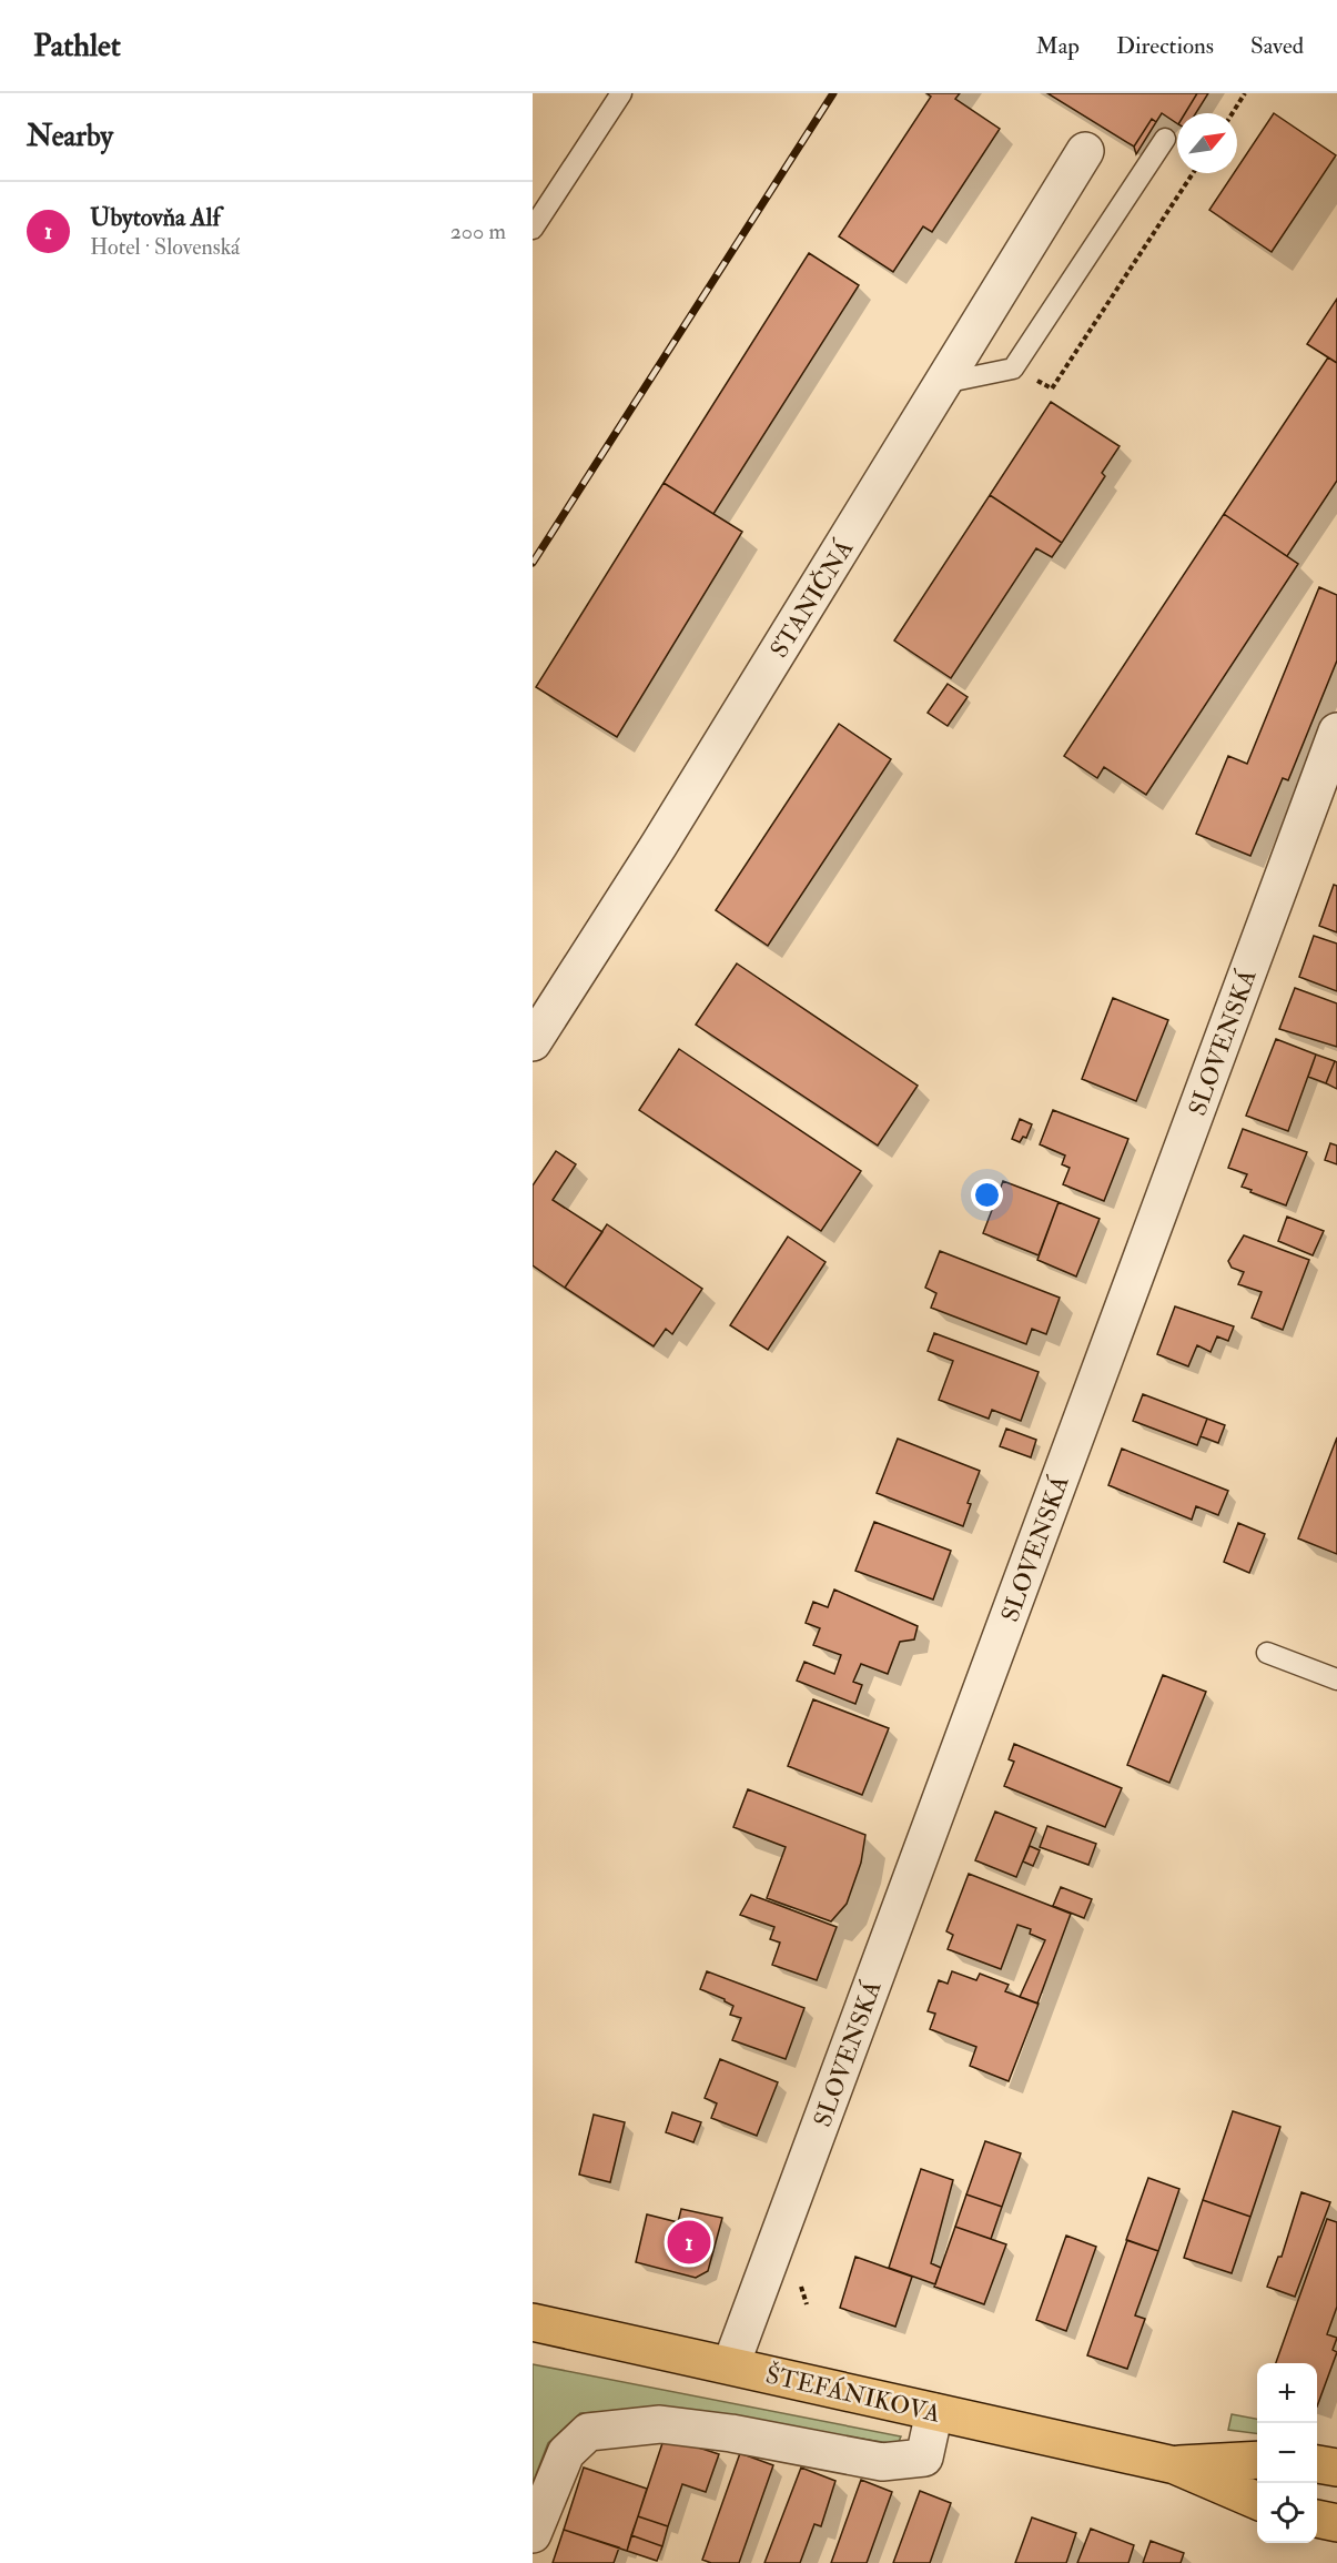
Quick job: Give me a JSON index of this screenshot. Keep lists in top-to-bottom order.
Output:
{
  "streets": {
    "main road": ["ŠTEFÁNIKOVA"],
    "street": ["STANIČNÁ", "SLOVENSKÁ"]
  },
  "crossings": [
    ["SLOVENSKÁ", "ŠTEFÁNIKOVA"]
  ],
  "north": "top right",
  "page": {
    "header": "Pathlet",
    "nav": ["Map", "Directions", "Saved"],
    "heading": "Nearby",
    "list": [
      {
        "mark": "1",
        "name": "Ubytovňa Alf",
        "note": "Hotel · Slovenská",
        "value": "200 m"
      }
    ],
    "pins": "1",
    "map_buttons": ["+", "−"]
  }
}
